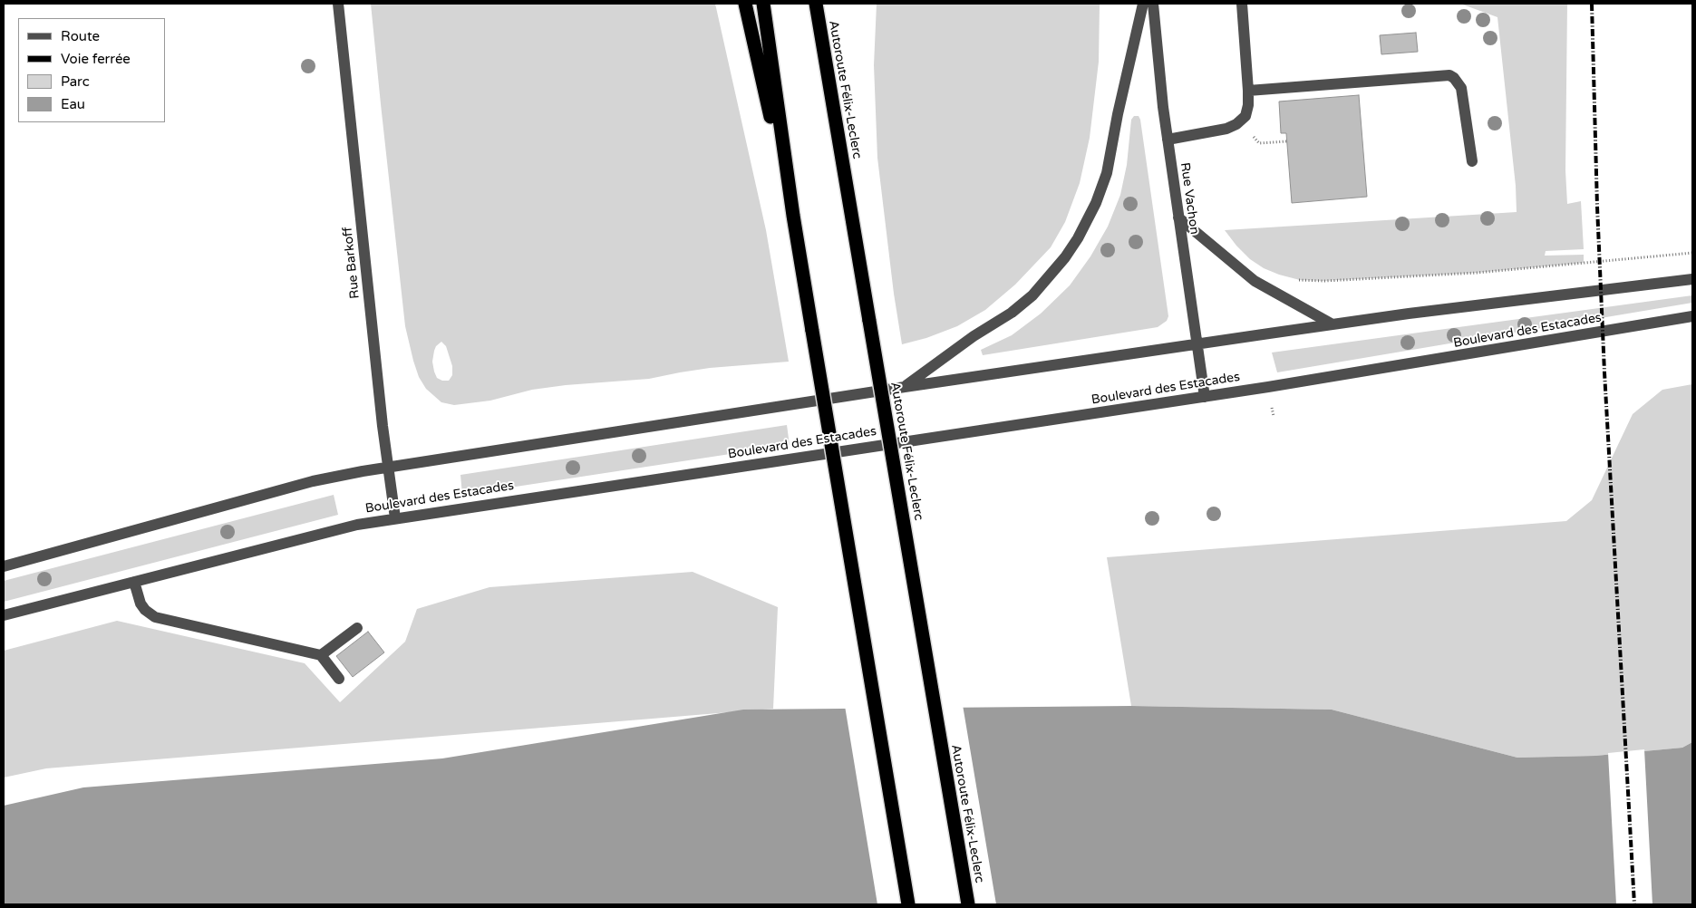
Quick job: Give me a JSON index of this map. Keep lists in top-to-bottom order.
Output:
{
  "streets": {
    "highway": ["Autoroute Félix-Leclerc"],
    "street": ["Rue Vachon", "Rue Barkoff", "Boulevard des Estacades"]
  },
  "crossings": [
    ["Rue Vachon", "Boulevard des Estacades"],
    ["Rue Barkoff", "Boulevard des Estacades"]
  ],
  "legend": [
    "Route",
    "Voie ferrée",
    "Parc",
    "Eau"
  ]
}
